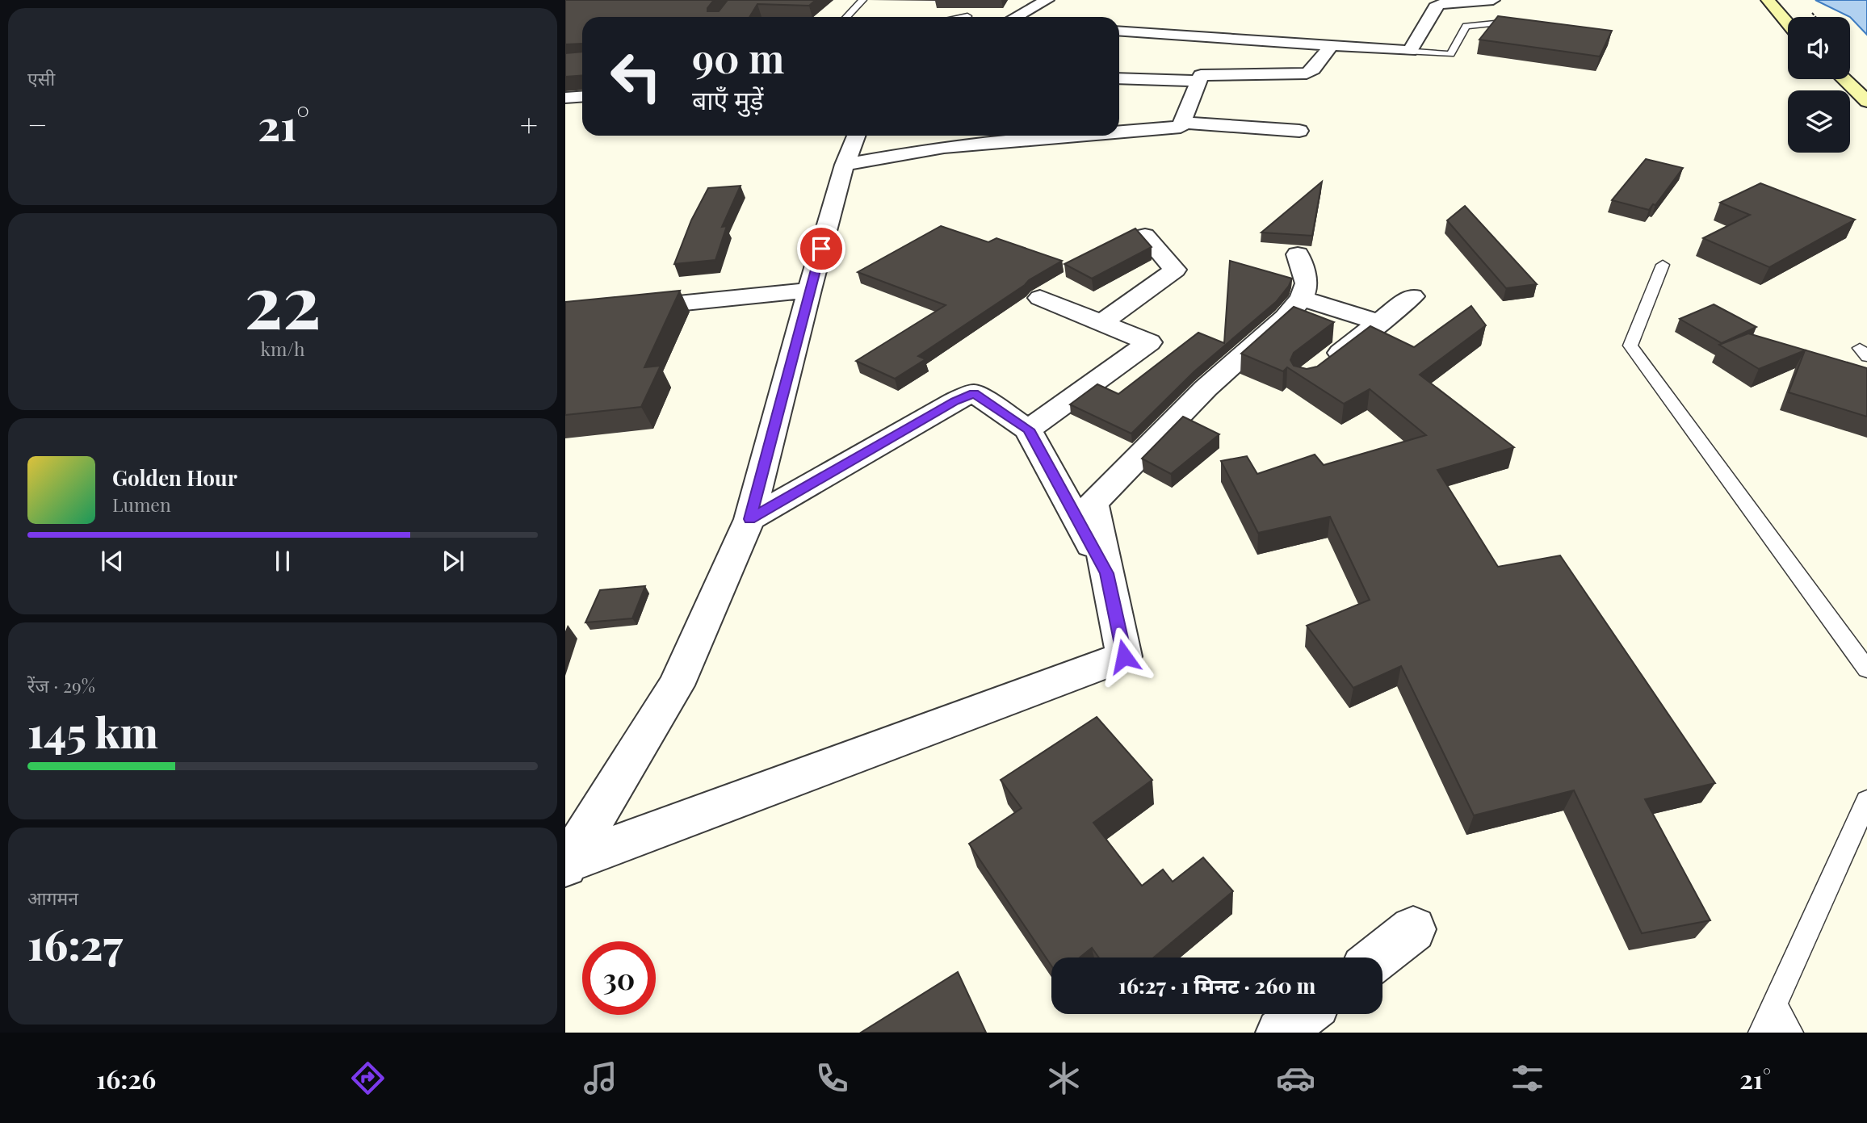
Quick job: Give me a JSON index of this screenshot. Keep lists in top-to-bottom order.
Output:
{
  "page": {
    "tile": [
      "एसी",
      ["22", "km/h"],
      ["रेंज · 29%", "145 km"],
      ["आगमन", "16:27"]
    ],
    "turn": ["90 m", "बाएँ मुड़ें"],
    "heat": ["−", "21°", "+"],
    "song": ["Golden Hour", "Lumen"],
    "limit": "30",
    "trip": "16:27 · 1 मिनट · 260 m",
    "tabs": ["16:26", "21°"]
  }
}
